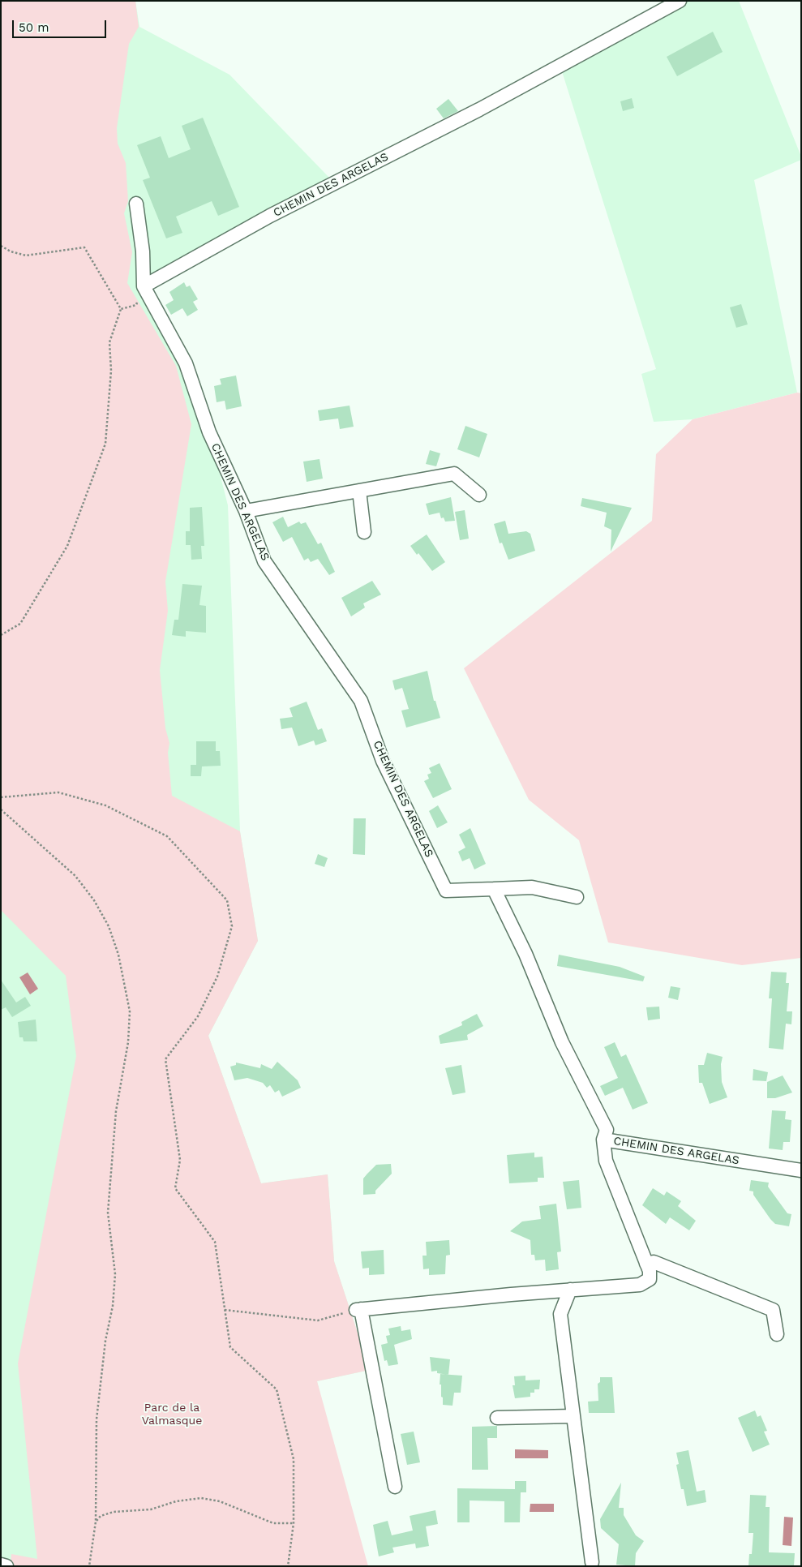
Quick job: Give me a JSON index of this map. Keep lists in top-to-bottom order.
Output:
{
  "streets": {
    "street": ["CHEMIN DES ARGELAS"]
  },
  "parks": ["Parc de la Valmasque"],
  "scale_bar": "50 m"
}
